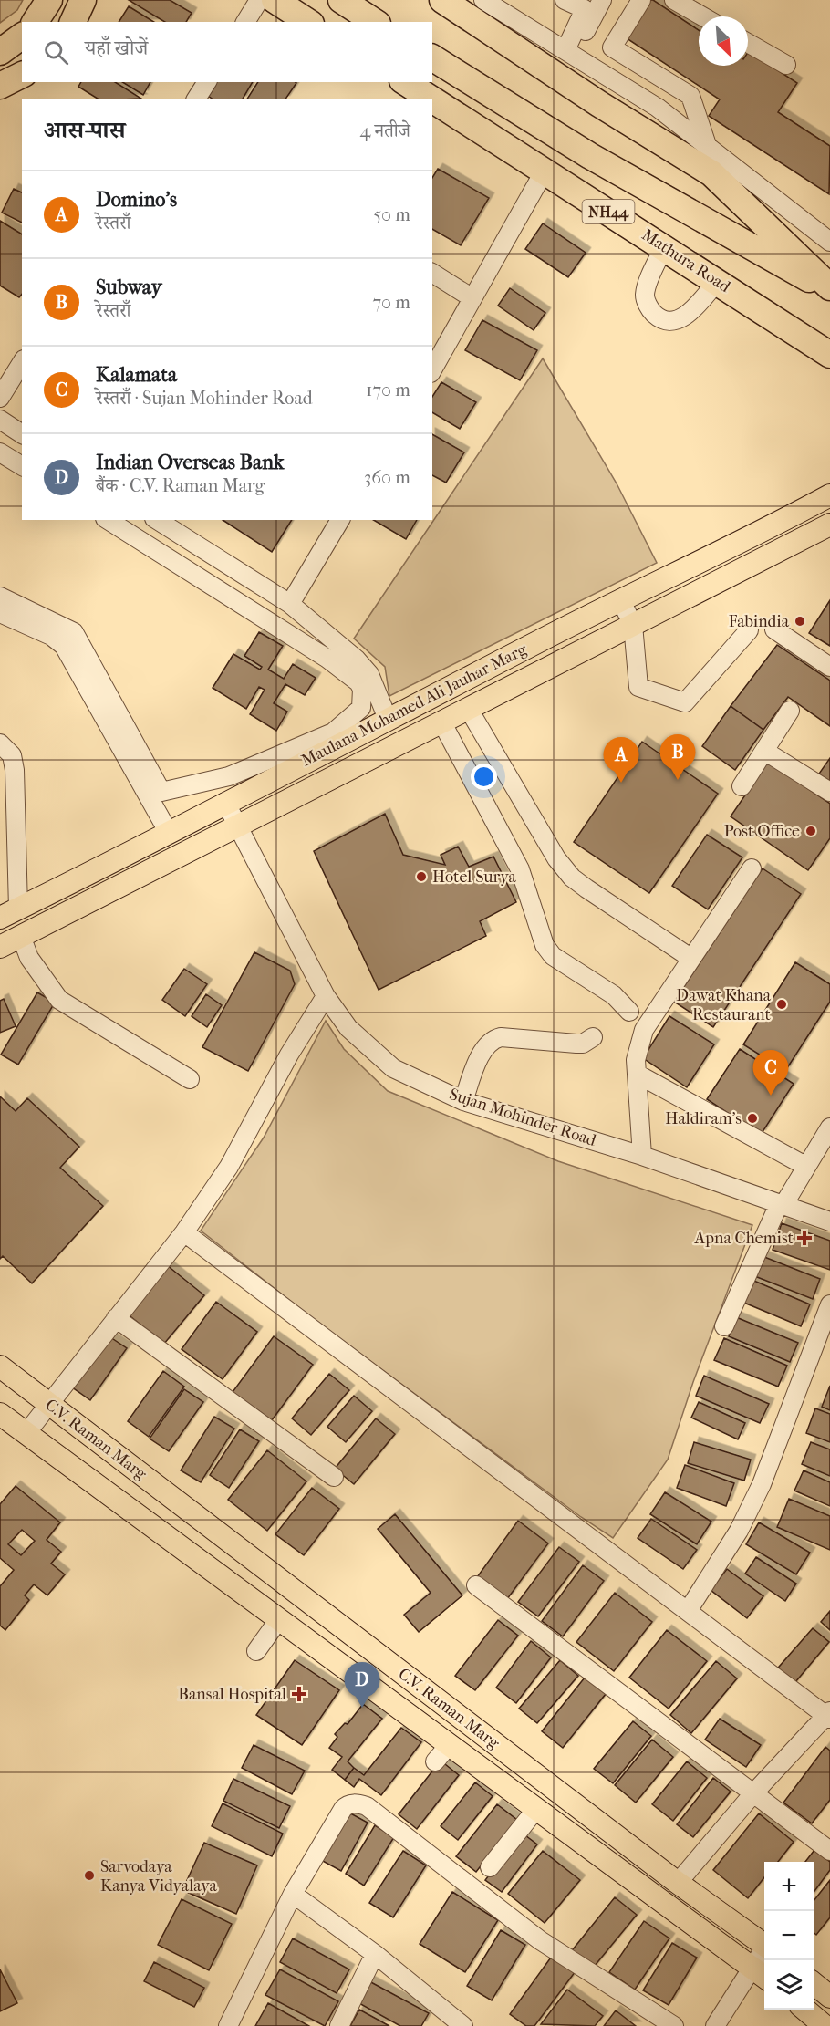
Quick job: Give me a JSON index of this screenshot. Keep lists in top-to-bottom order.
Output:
{
  "streets": {
    "highway": ["NH44", "Mathura Road"],
    "main road": ["Maulana Mohamed Ali Jauhar Marg", "C.V. Raman Marg"],
    "street": ["Sujan Mohinder Road"]
  },
  "crossings": [
    ["Maulana Mohamed Ali Jauhar Marg", "Sujan Mohinder Road"]
  ],
  "places": {
    "other": [
      "Fabindia",
      "Post Office",
      "Hotel Surya",
      "Dawat Khana Restaurant",
      "Haldiram's",
      "Sarvodaya Kanya Vidyalaya"
    ],
    "health": ["Apna Chemist", "Bansal Hospital"]
  },
  "north": "bottom right",
  "page": {
    "search": "यहाँ खोजें",
    "heading": ["आस-पास", "4 नतीजे"],
    "list": [
      {
        "mark": "A",
        "name": "Domino's",
        "note": "रेस्तराँ",
        "value": "50 m"
      },
      {
        "mark": "B",
        "name": "Subway",
        "note": "रेस्तराँ",
        "value": "70 m"
      },
      {
        "mark": "C",
        "name": "Kalamata",
        "note": "रेस्तराँ · Sujan Mohinder Road",
        "value": "170 m"
      },
      {
        "mark": "D",
        "name": "Indian Overseas Bank",
        "note": "बैंक · C.V. Raman Marg",
        "value": "360 m"
      }
    ],
    "pins": [
      "B",
      "A",
      "C",
      "D"
    ],
    "map_buttons": ["+", "−"]
  }
}
